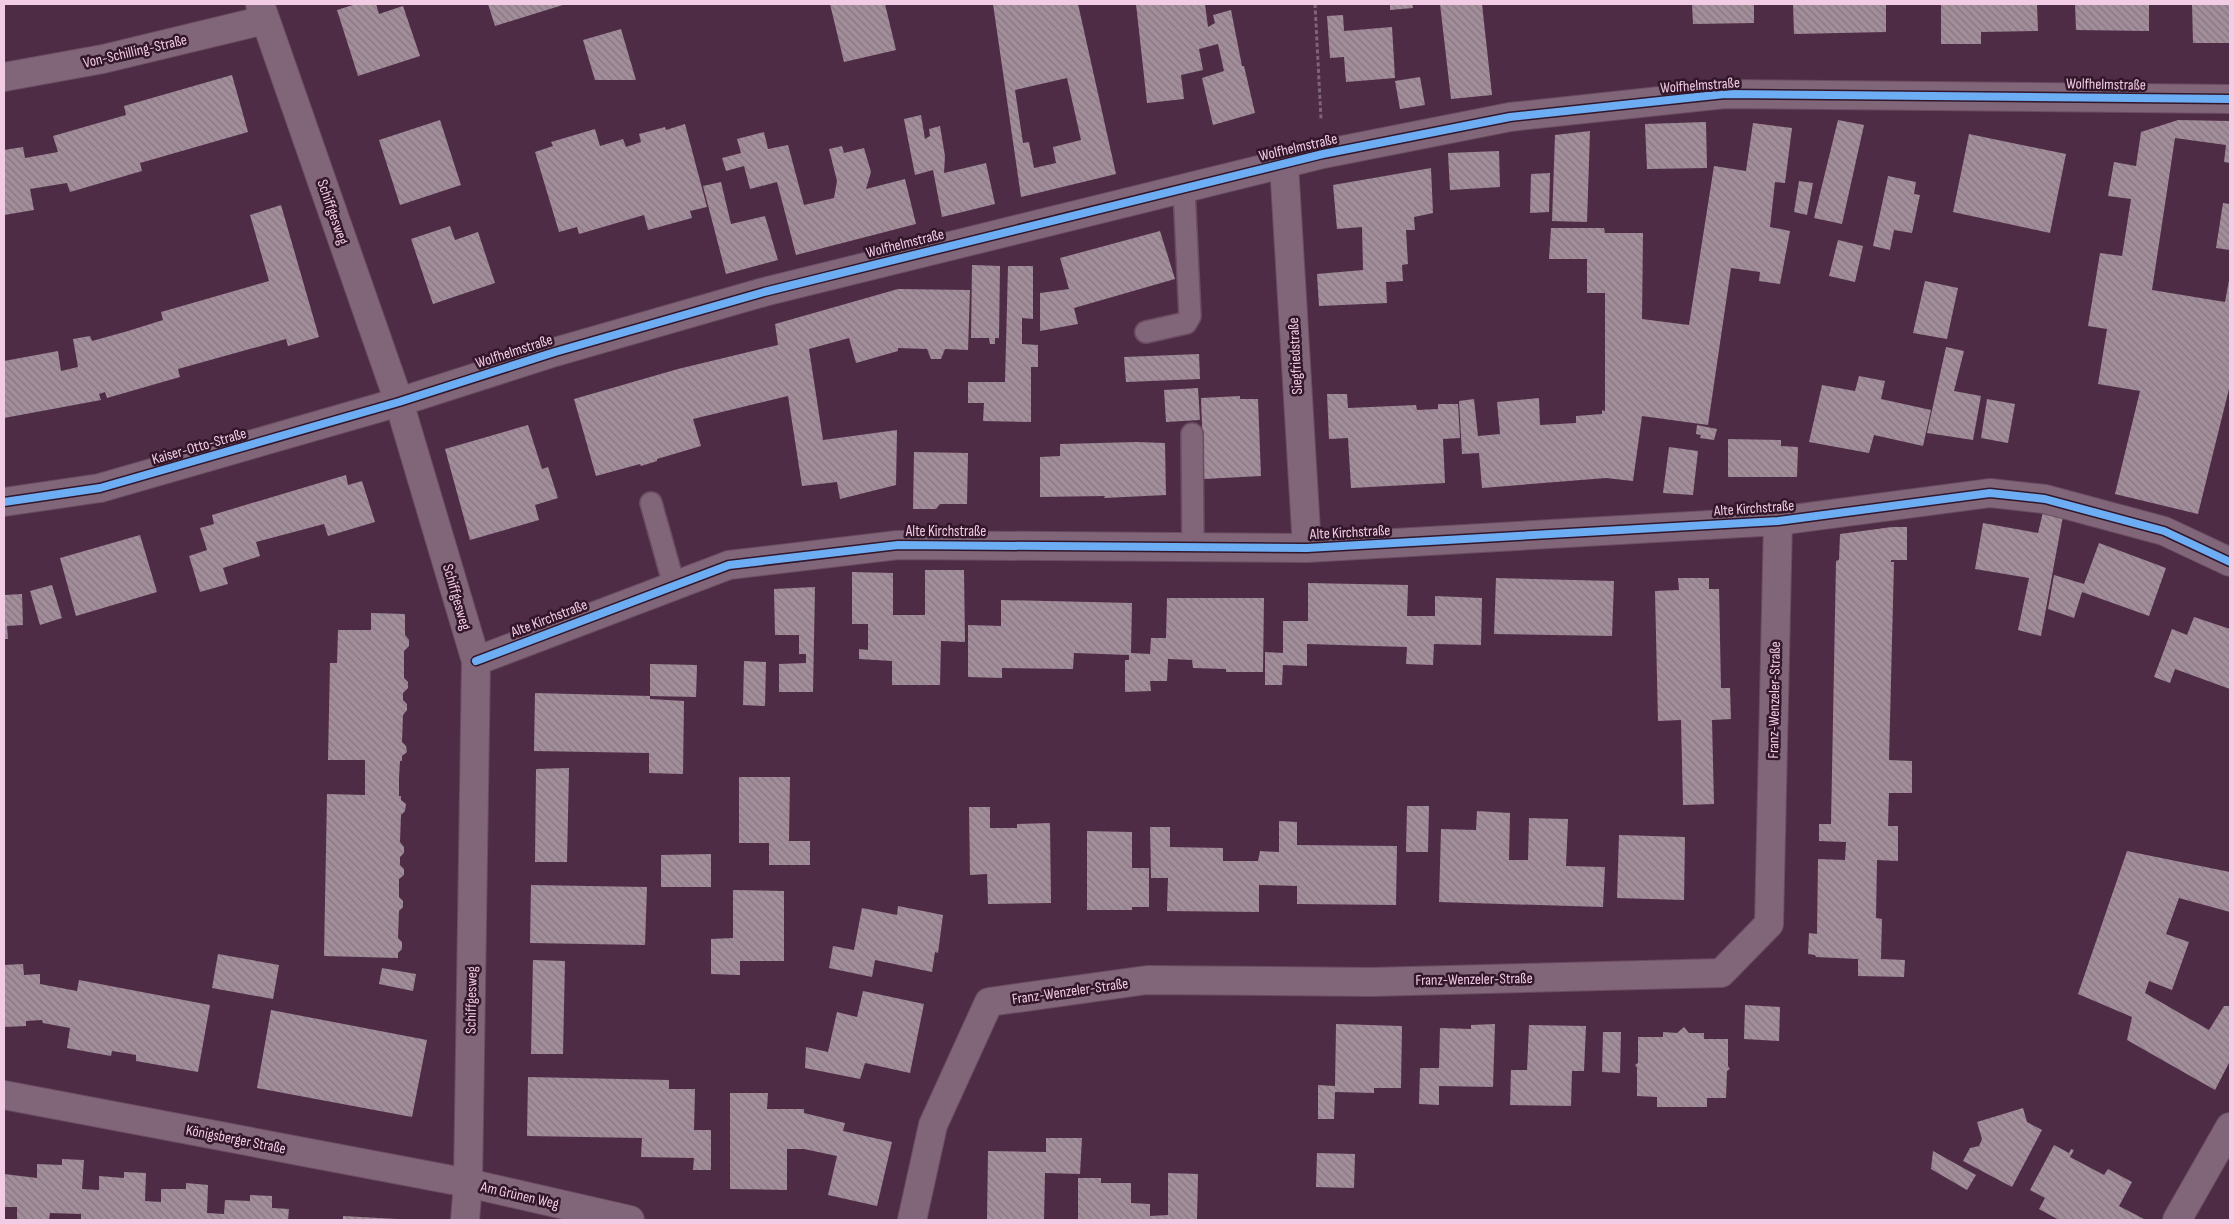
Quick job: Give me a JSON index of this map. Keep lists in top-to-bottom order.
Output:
{
  "streets": {
    "street": [
      "Von-Schilling-Straße",
      "Wolfhelmstraße",
      "Schiffgesweg",
      "Siegfriedstraße",
      "Kaiser-Otto-Straße",
      "Alte Kirchstraße",
      "Franz-Wenzeler-Straße",
      "Königsberger Straße",
      "Am Grünen Weg"
    ]
  },
  "crossings": [
    ["Von-Schilling-Straße", "Schiffgesweg"],
    ["Wolfhelmstraße", "Schiffgesweg"],
    ["Wolfhelmstraße", "Siegfriedstraße"],
    ["Wolfhelmstraße", "Kaiser-Otto-Straße"],
    ["Schiffgesweg", "Kaiser-Otto-Straße"],
    ["Schiffgesweg", "Alte Kirchstraße"],
    ["Schiffgesweg", "Königsberger Straße"],
    ["Schiffgesweg", "Am Grünen Weg"],
    ["Siegfriedstraße", "Alte Kirchstraße"],
    ["Alte Kirchstraße", "Franz-Wenzeler-Straße"],
    ["Königsberger Straße", "Am Grünen Weg"]
  ]
}
